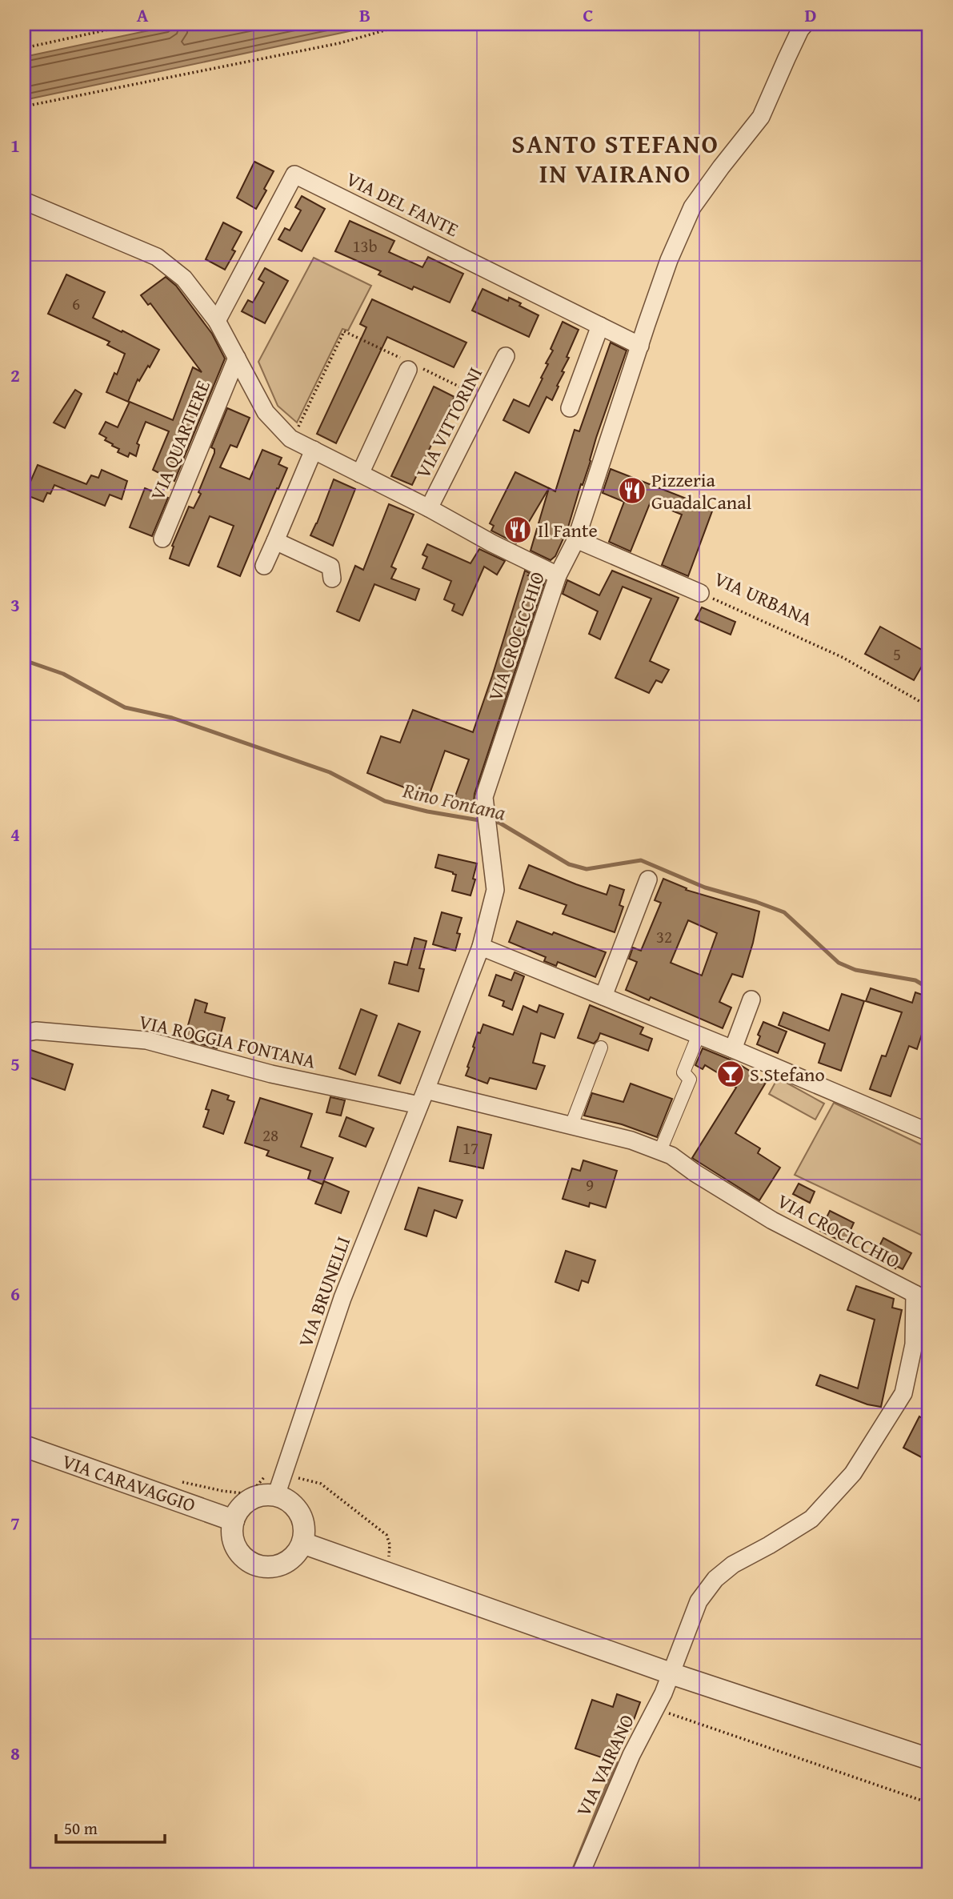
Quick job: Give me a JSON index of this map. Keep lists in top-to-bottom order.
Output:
{
  "streets": {
    "street": [
      "VIA DEL FANTE",
      "VIA VITTORINI",
      "VIA QUARTIERE",
      "VIA URBANA",
      "VIA CROCICCHIO",
      "VIA ROGGIA FONTANA",
      "VIA BRUNELLI",
      "VIA CARAVAGGIO",
      "VIA VAIRANO"
    ]
  },
  "crossings": [
    ["VIA DEL FANTE", "VIA CROCICCHIO"],
    ["VIA URBANA", "VIA CROCICCHIO"],
    ["VIA CROCICCHIO", "VIA ROGGIA FONTANA"],
    ["VIA CROCICCHIO", "VIA BRUNELLI"],
    ["VIA CROCICCHIO", "VIA VAIRANO"],
    ["VIA ROGGIA FONTANA", "VIA BRUNELLI"],
    ["VIA BRUNELLI", "VIA CARAVAGGIO"]
  ],
  "districts": ["SANTO STEFANO IN VAIRANO"],
  "water": ["Rino Fontana"],
  "places": {
    "restaurant": ["Pizzeria GuadalCanal", "Il Fante"],
    "bar": ["S.Stefano"]
  },
  "house_numbers": [
    "13b",
    "6",
    "5",
    "32",
    "28",
    "17",
    "9"
  ],
  "scale_bar": "50 m",
  "grid": {
    "columns": [
      "A",
      "B",
      "C",
      "D"
    ],
    "rows": [
      "1",
      "2",
      "3",
      "4",
      "5",
      "6",
      "7",
      "8"
    ]
  }
}
